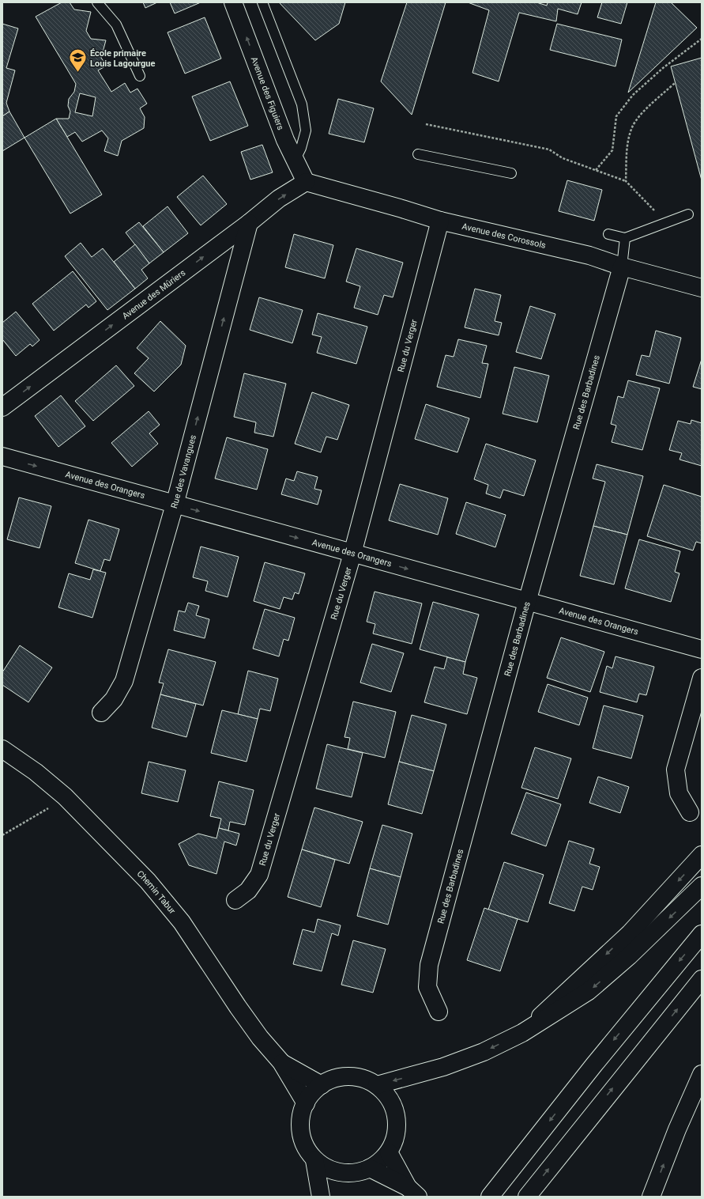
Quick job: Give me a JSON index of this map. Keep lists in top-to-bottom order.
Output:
{
  "streets": {
    "main road": [
      "Avenue des Figuiers",
      "Avenue des Corossols",
      "Avenue des Mûriers",
      "Rue du Verger",
      "Rue des Barbadines",
      "Rue des Vavangues",
      "Avenue des Orangers",
      "Chemin Tabur"
    ]
  },
  "crossings": [
    ["Avenue des Figuiers", "Avenue des Corossols"],
    ["Avenue des Figuiers", "Avenue des Mûriers"],
    ["Avenue des Corossols", "Avenue des Mûriers"],
    ["Avenue des Corossols", "Rue du Verger"],
    ["Avenue des Corossols", "Rue des Barbadines"],
    ["Avenue des Mûriers", "Rue des Vavangues"],
    ["Rue du Verger", "Avenue des Orangers"],
    ["Rue des Barbadines", "Avenue des Orangers"],
    ["Rue des Vavangues", "Avenue des Orangers"]
  ],
  "one_way": [
    "Avenue des Figuiers",
    "Avenue des Mûriers",
    "Rue des Vavangues",
    "Avenue des Orangers"
  ],
  "places": {
    "school or university": ["École primaire Louis Lagourgue"]
  }
}
